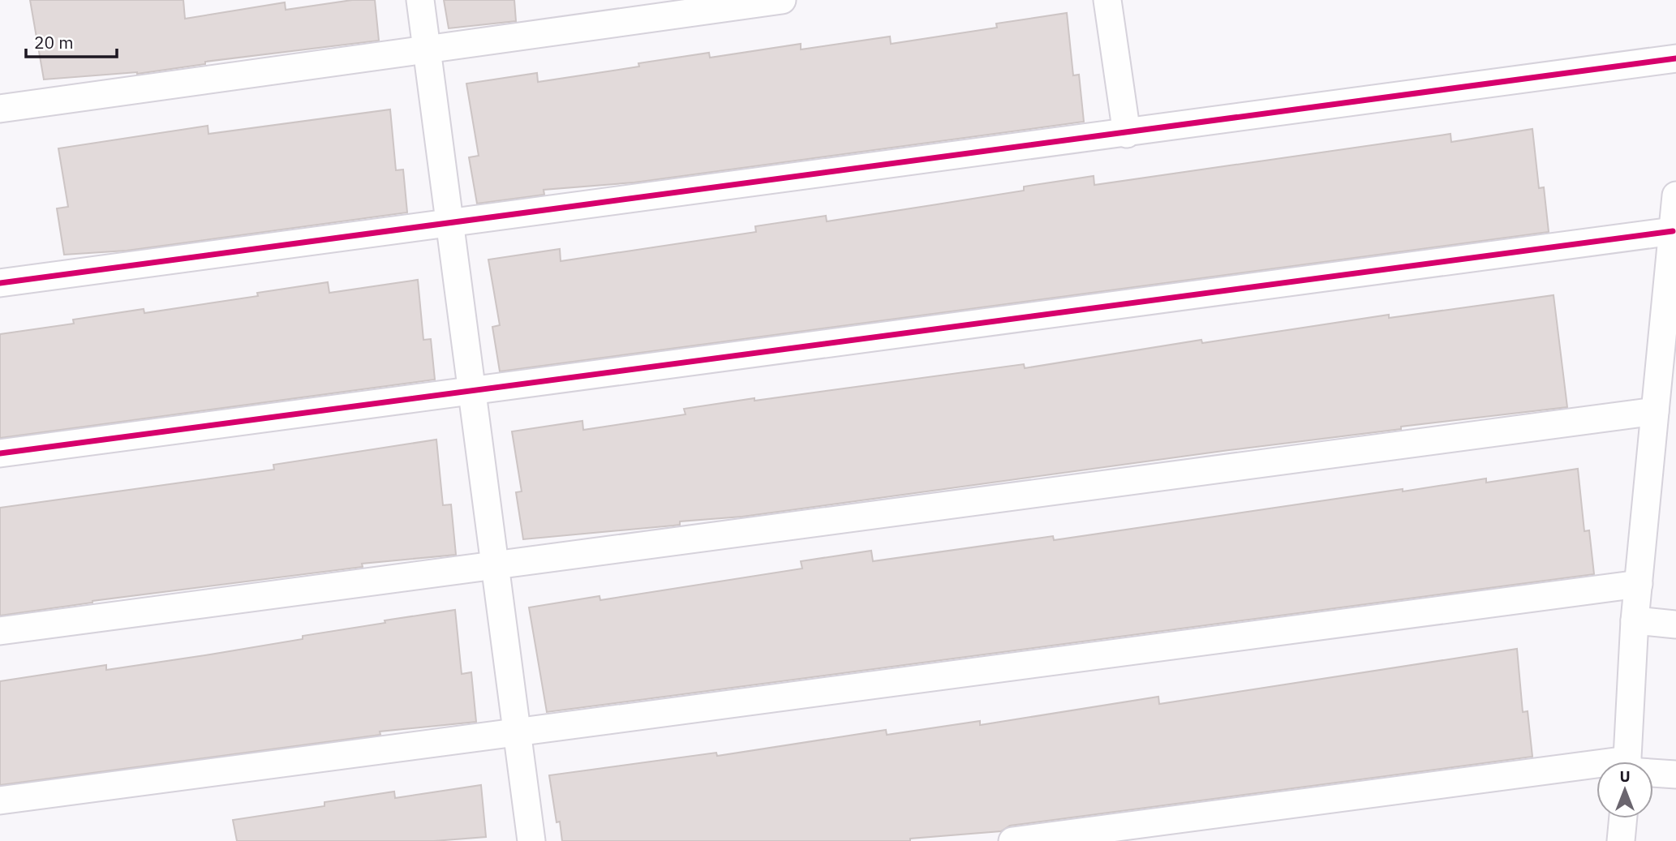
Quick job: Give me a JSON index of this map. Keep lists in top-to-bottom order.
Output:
{
  "scale_bar": "20 m",
  "north": "top"
}
